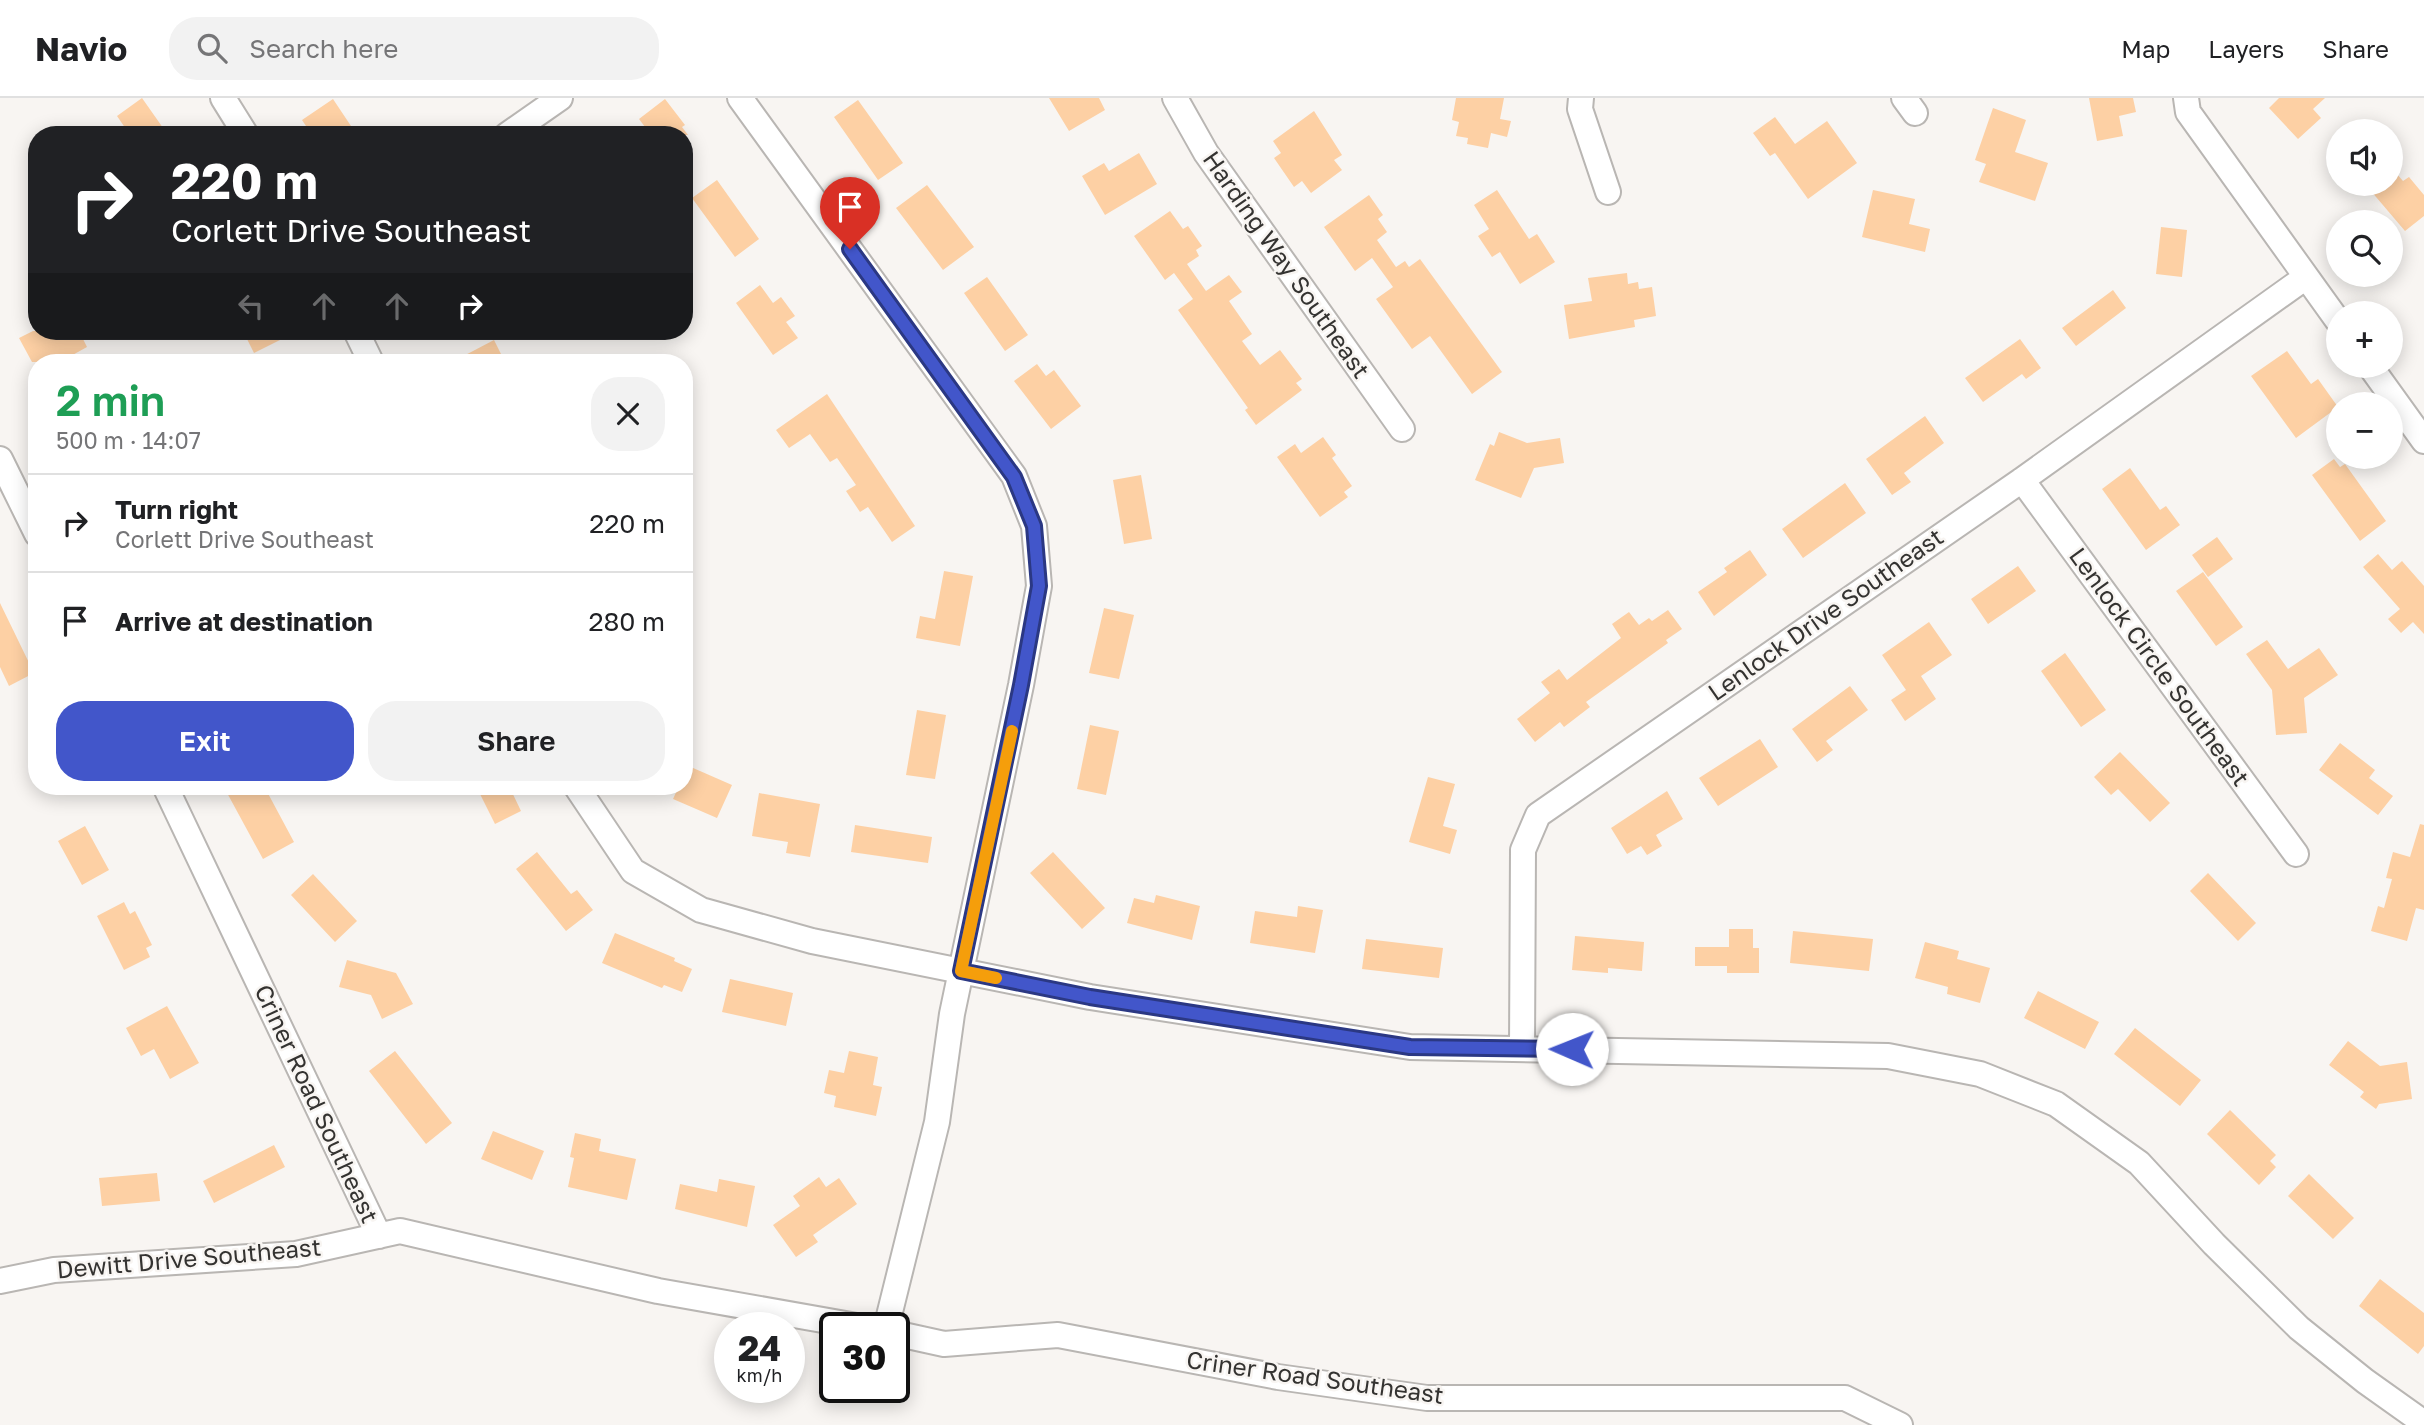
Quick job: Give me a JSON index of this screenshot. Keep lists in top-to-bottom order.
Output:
{
  "streets": {
    "street": [
      "Harding Way Southeast",
      "Lenlock Drive Southeast",
      "Lenlock Circle Southeast",
      "Criner Road Southeast",
      "Dewitt Drive Southeast"
    ]
  },
  "crossings": [
    ["Lenlock Drive Southeast", "Lenlock Circle Southeast"],
    ["Criner Road Southeast", "Dewitt Drive Southeast"]
  ],
  "page": {
    "header": "Navio",
    "search": "Search here",
    "nav": ["Map", "Layers", "Share"],
    "map_buttons": ["+", "−"],
    "turn": ["220 m", "Corlett Drive Southeast"],
    "heading": ["2 min", "500 m · 14:07"],
    "list": [
      {
        "name": "Turn right",
        "note": "Corlett Drive Southeast",
        "value": "220 m"
      },
      {
        "name": "Arrive at destination",
        "value": "280 m"
      }
    ],
    "buttons": ["Exit", "Share"],
    "speed": "24 km/h",
    "limit": "30"
  }
}
